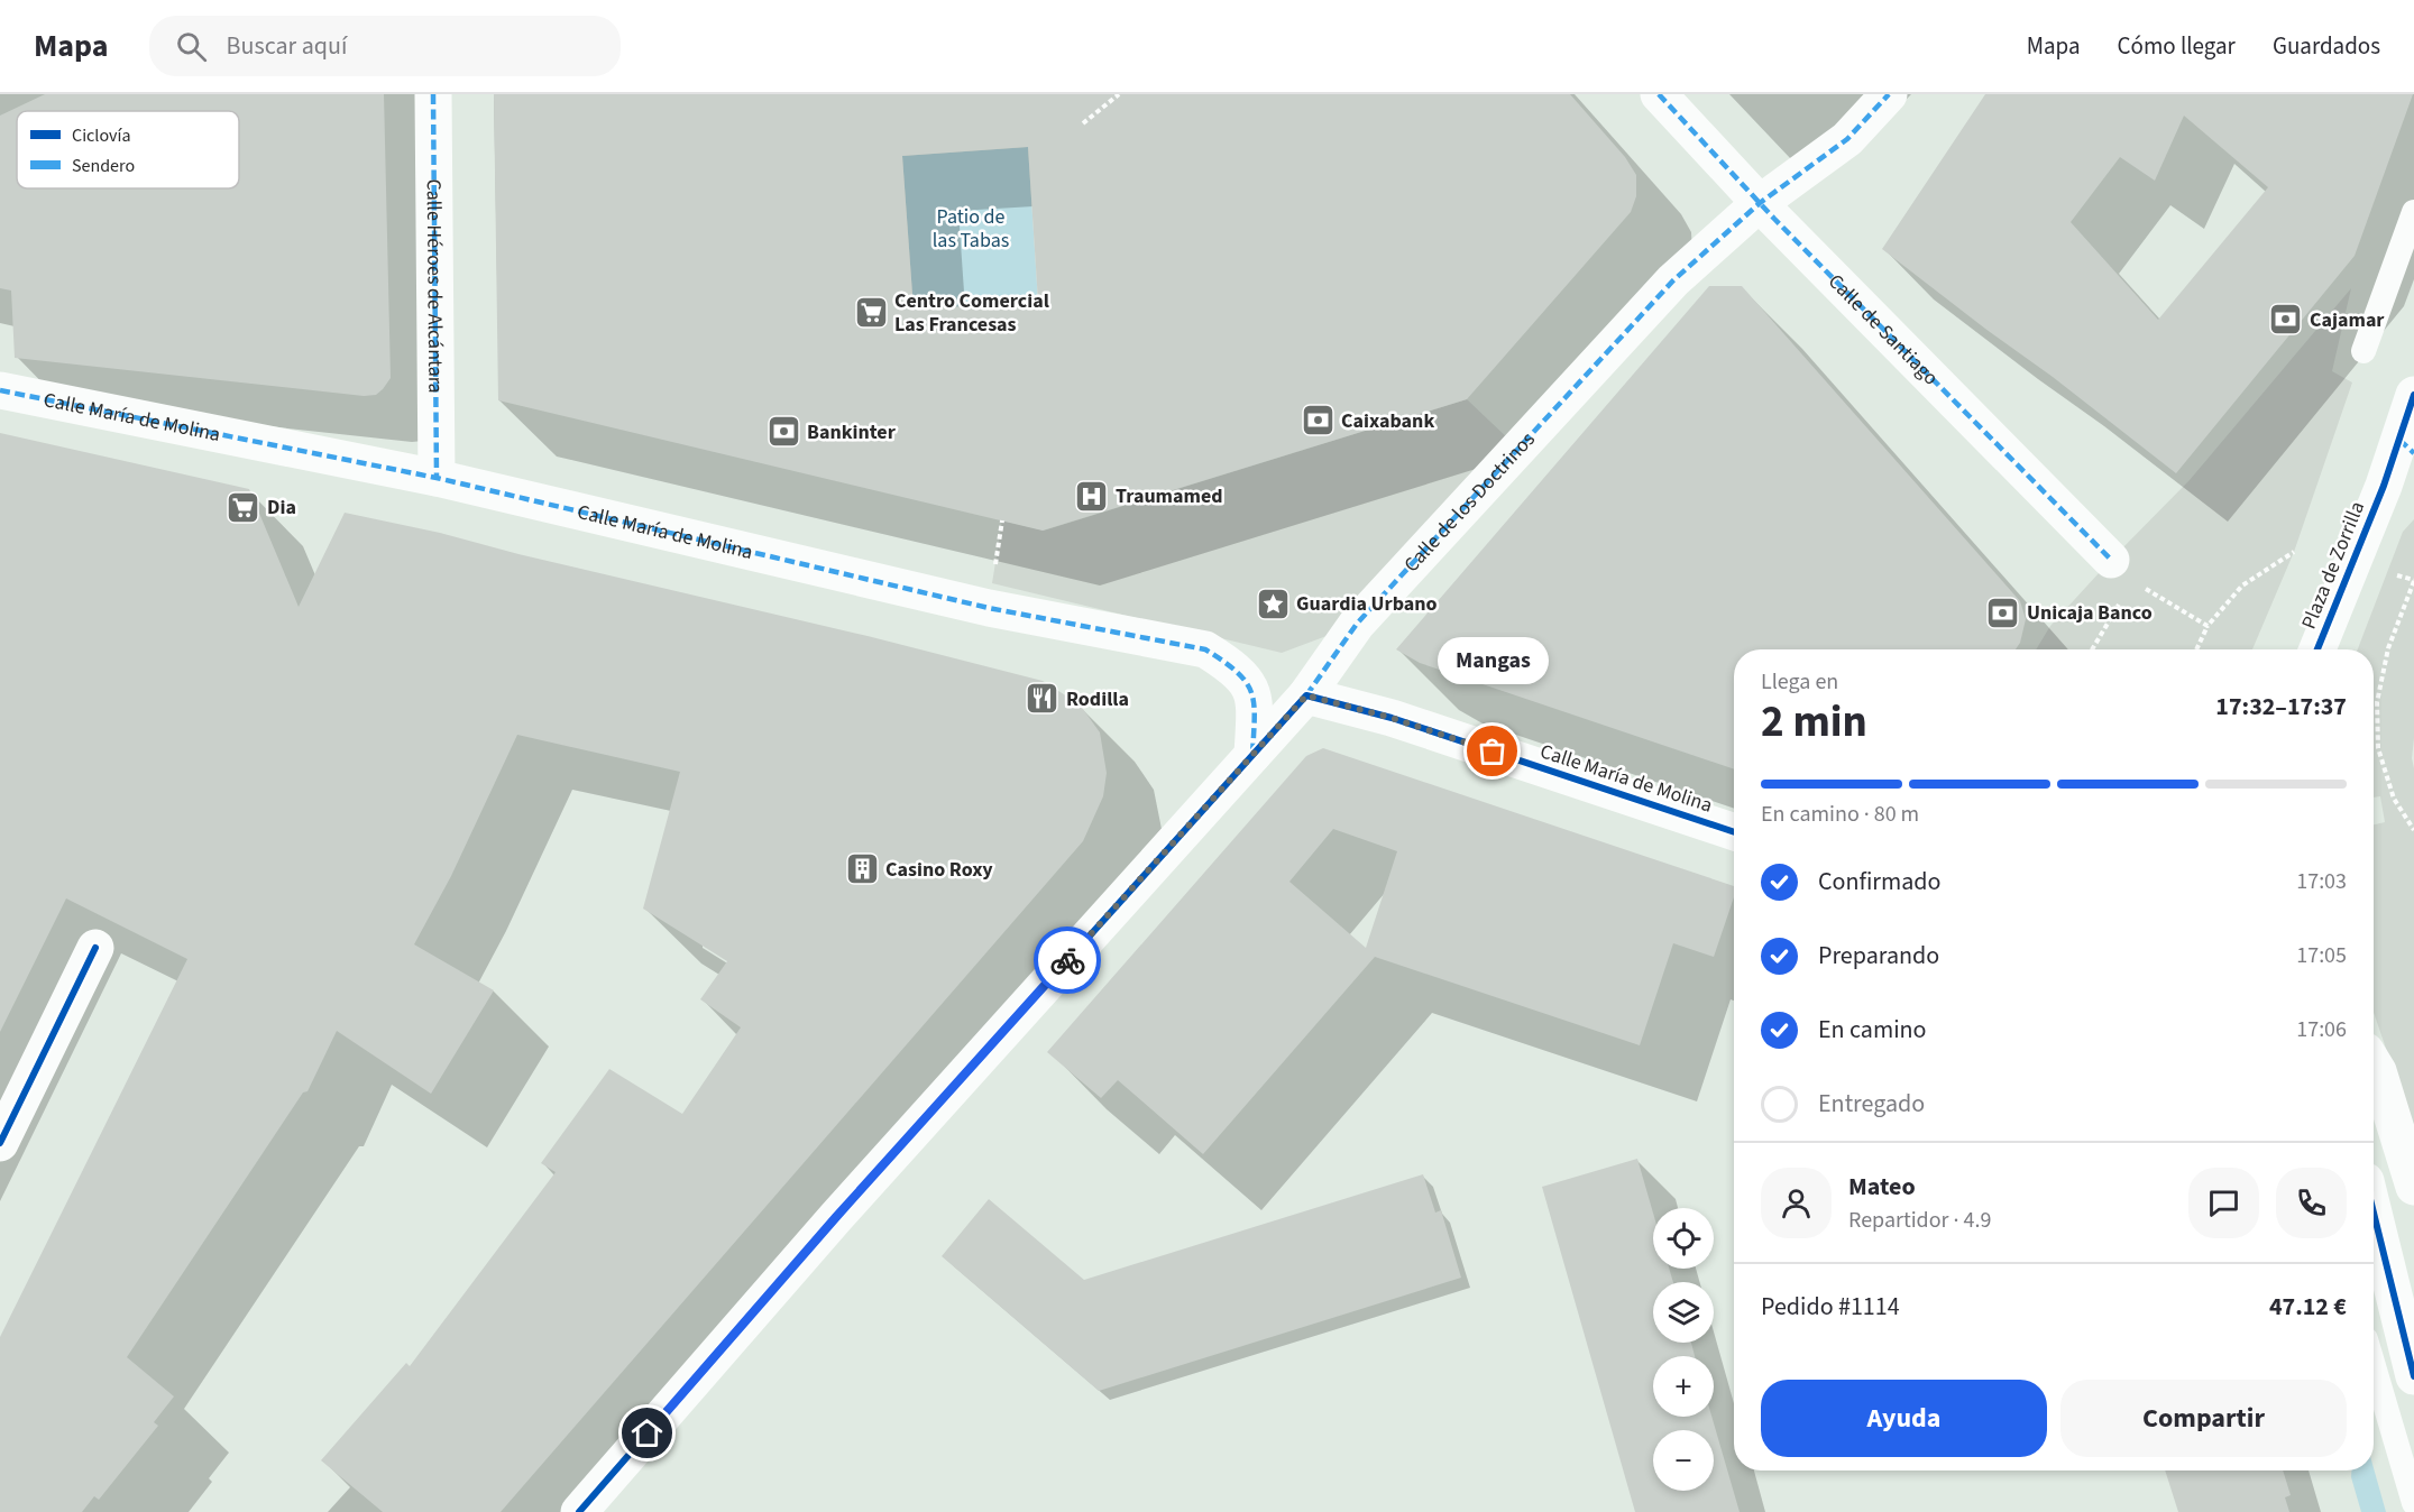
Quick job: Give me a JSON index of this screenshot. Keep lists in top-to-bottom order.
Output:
{
  "streets": {
    "street": [
      "Calle Héroes de Alcántara",
      "Calle de Santiago",
      "Calle María de Molina",
      "Calle de los Doctrinos",
      "Plaza de Zorrilla"
    ]
  },
  "crossings": [
    ["Calle Héroes de Alcántara", "Calle María de Molina"],
    ["Calle de Santiago", "Calle de los Doctrinos"],
    ["Calle María de Molina", "Calle de los Doctrinos"]
  ],
  "parks": ["Patio de las Tabas"],
  "places": {
    "supermarket": ["Centro Comercial Las Francesas", "Dia"],
    "bank": [
      "Cajamar",
      "Caixabank",
      "Bankinter",
      "Unicaja Banco"
    ],
    "hospital": ["Traumamed"],
    "place": ["Guardia Urbano"],
    "restaurant": ["Rodilla"],
    "other": ["Mangas"],
    "building": ["Casino Roxy"]
  },
  "legend": ["Ciclovía", "Sendero"],
  "page": {
    "header": "Mapa",
    "search": "Buscar aquí",
    "nav": ["Mapa", "Cómo llegar", "Guardados"],
    "bubble": "Mangas",
    "heading": ["2 min", "Llega en", "17:32–17:37"],
    "panel": [
      "Mateo",
      "Repartidor · 4.9",
      "Pedido #1114",
      "47.12 €"
    ],
    "bar": "En camino · 80 m",
    "list": [
      ["Confirmado", "17:03"],
      ["Preparando", "17:05"],
      ["En camino", "17:06"],
      "Entregado"
    ],
    "map_buttons": ["+", "−"],
    "buttons": ["Ayuda", "Compartir"]
  }
}
